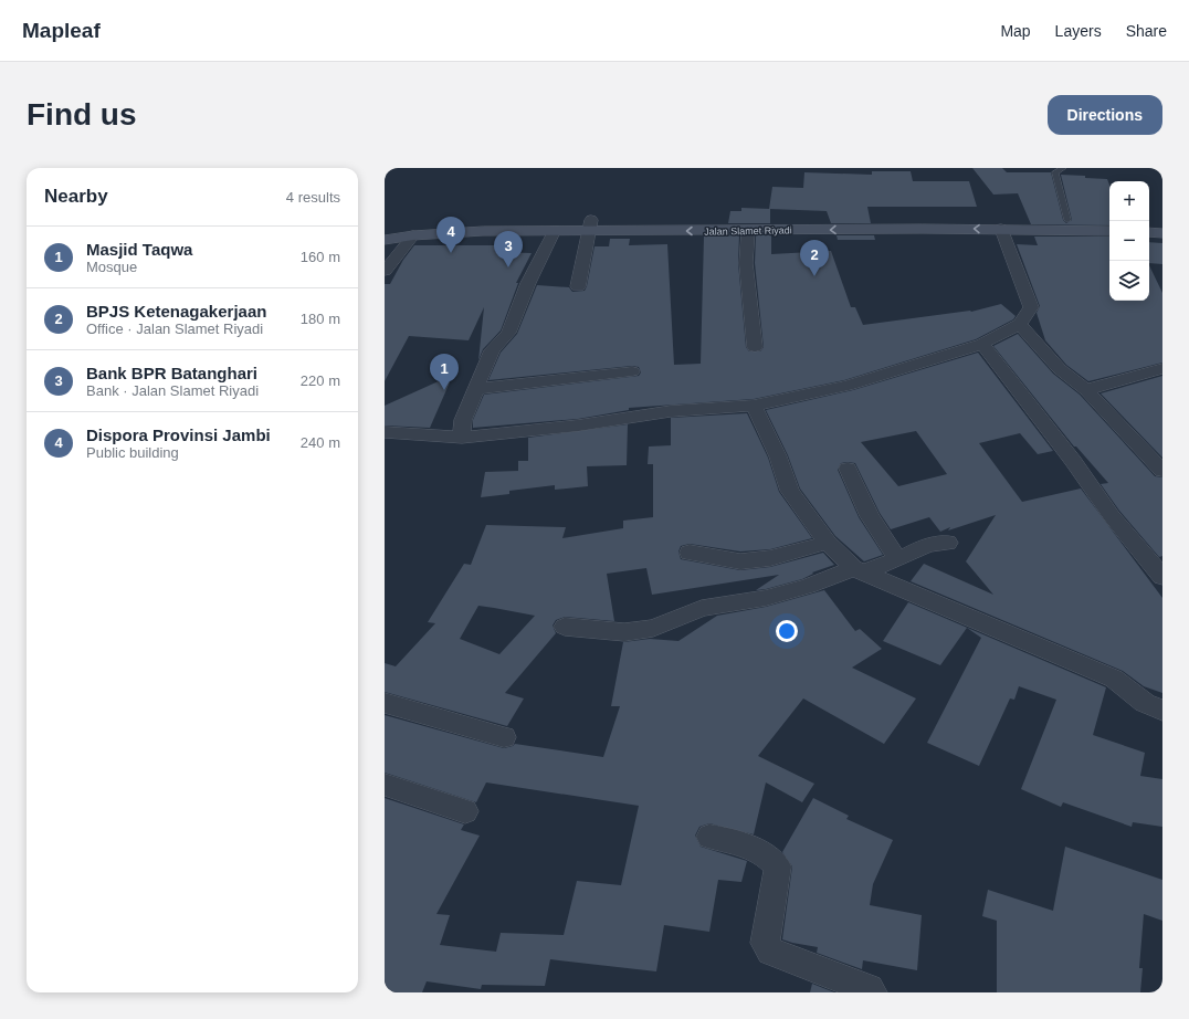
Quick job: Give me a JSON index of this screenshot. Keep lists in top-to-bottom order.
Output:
{
  "streets": {
    "main road": ["Jalan Slamet Riyadi"]
  },
  "page": {
    "header": "Mapleaf",
    "nav": ["Map", "Layers", "Share"],
    "buttons": "Directions",
    "title": "Find us",
    "heading": ["Nearby", "4 results"],
    "map_buttons": ["+", "−"],
    "pins": [
      "4",
      "3",
      "2",
      "1"
    ],
    "list": [
      {
        "mark": "1",
        "name": "Masjid Taqwa",
        "note": "Mosque",
        "value": "160 m"
      },
      {
        "mark": "2",
        "name": "BPJS Ketenagakerjaan",
        "note": "Office · Jalan Slamet Riyadi",
        "value": "180 m"
      },
      {
        "mark": "3",
        "name": "Bank BPR Batanghari",
        "note": "Bank · Jalan Slamet Riyadi",
        "value": "220 m"
      },
      {
        "mark": "4",
        "name": "Dispora Provinsi Jambi",
        "note": "Public building",
        "value": "240 m"
      }
    ]
  }
}
